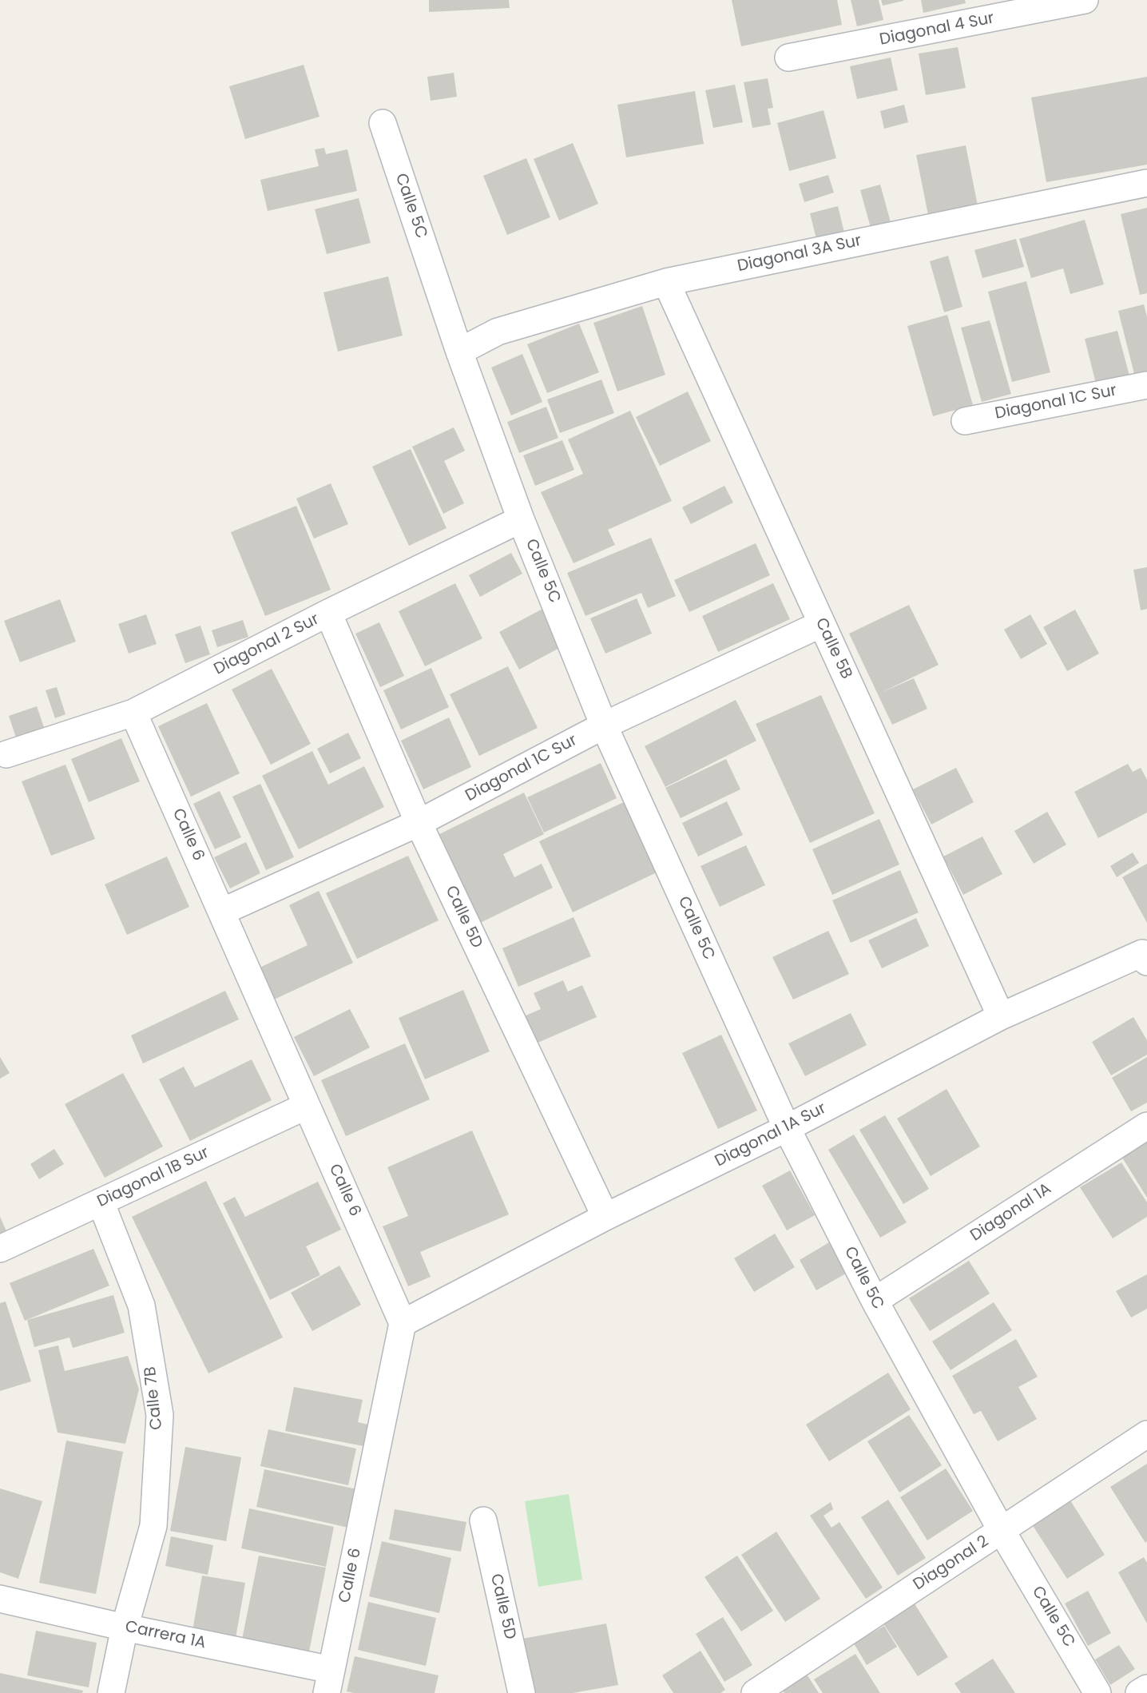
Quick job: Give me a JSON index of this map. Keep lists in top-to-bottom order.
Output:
{
  "streets": {
    "street": [
      "Diagonal 4 Sur",
      "Calle 5C",
      "Diagonal 3A Sur",
      "Diagonal 1C Sur",
      "Diagonal 2 Sur",
      "Calle 5B",
      "Calle 6",
      "Calle 5D",
      "Diagonal 1A Sur",
      "Diagonal 1B Sur",
      "Diagonal 1A",
      "Calle 7B",
      "Diagonal 2",
      "Carrera 1A"
    ]
  },
  "crossings": [
    ["Calle 5C", "Diagonal 3A Sur"],
    ["Calle 5C", "Diagonal 1C Sur"],
    ["Calle 5C", "Diagonal 2 Sur"],
    ["Calle 5C", "Diagonal 1A Sur"],
    ["Calle 5C", "Diagonal 1A"],
    ["Calle 5C", "Diagonal 2"],
    ["Diagonal 3A Sur", "Calle 5B"],
    ["Diagonal 1C Sur", "Calle 5B"],
    ["Diagonal 1C Sur", "Calle 6"],
    ["Diagonal 1C Sur", "Calle 5D"],
    ["Diagonal 2 Sur", "Calle 6"],
    ["Diagonal 2 Sur", "Calle 5D"],
    ["Calle 5B", "Diagonal 1A Sur"],
    ["Calle 6", "Diagonal 1A Sur"],
    ["Calle 6", "Diagonal 1B Sur"],
    ["Calle 6", "Carrera 1A"],
    ["Calle 5D", "Diagonal 1A Sur"],
    ["Diagonal 1B Sur", "Calle 7B"],
    ["Calle 7B", "Carrera 1A"]
  ]
}
